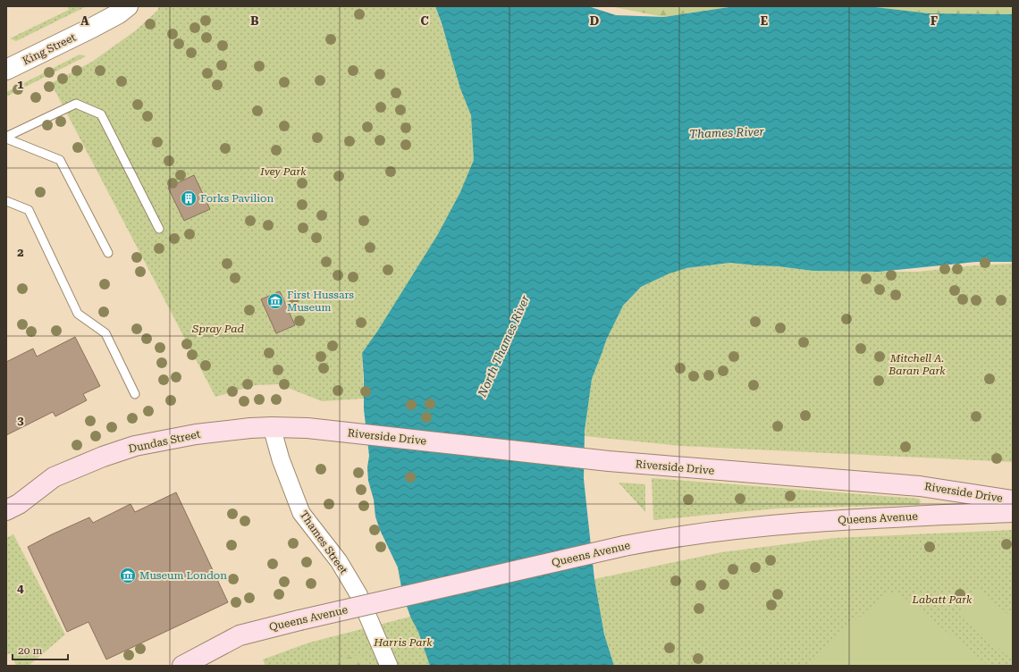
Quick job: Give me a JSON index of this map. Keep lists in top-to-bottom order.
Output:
{
  "streets": {
    "main road": ["Riverside Drive", "Dundas Street", "Queens Avenue"],
    "street": ["King Street", "Thames Street"]
  },
  "crossings": [
    ["Riverside Drive", "Dundas Street"],
    ["Dundas Street", "Thames Street"]
  ],
  "water": ["Thames River", "North Thames River"],
  "parks": [
    "Ivey Park",
    "Spray Pad",
    "Mitchell A. Baran Park",
    "Labatt Park",
    "Harris Park"
  ],
  "places": {
    "building": ["Forks Pavilion"],
    "museum": ["First Hussars Museum", "Museum London"]
  },
  "scale_bar": "20 m",
  "grid": {
    "columns": [
      "A",
      "B",
      "C",
      "D",
      "E",
      "F"
    ],
    "rows": [
      "1",
      "2",
      "3",
      "4"
    ]
  }
}
